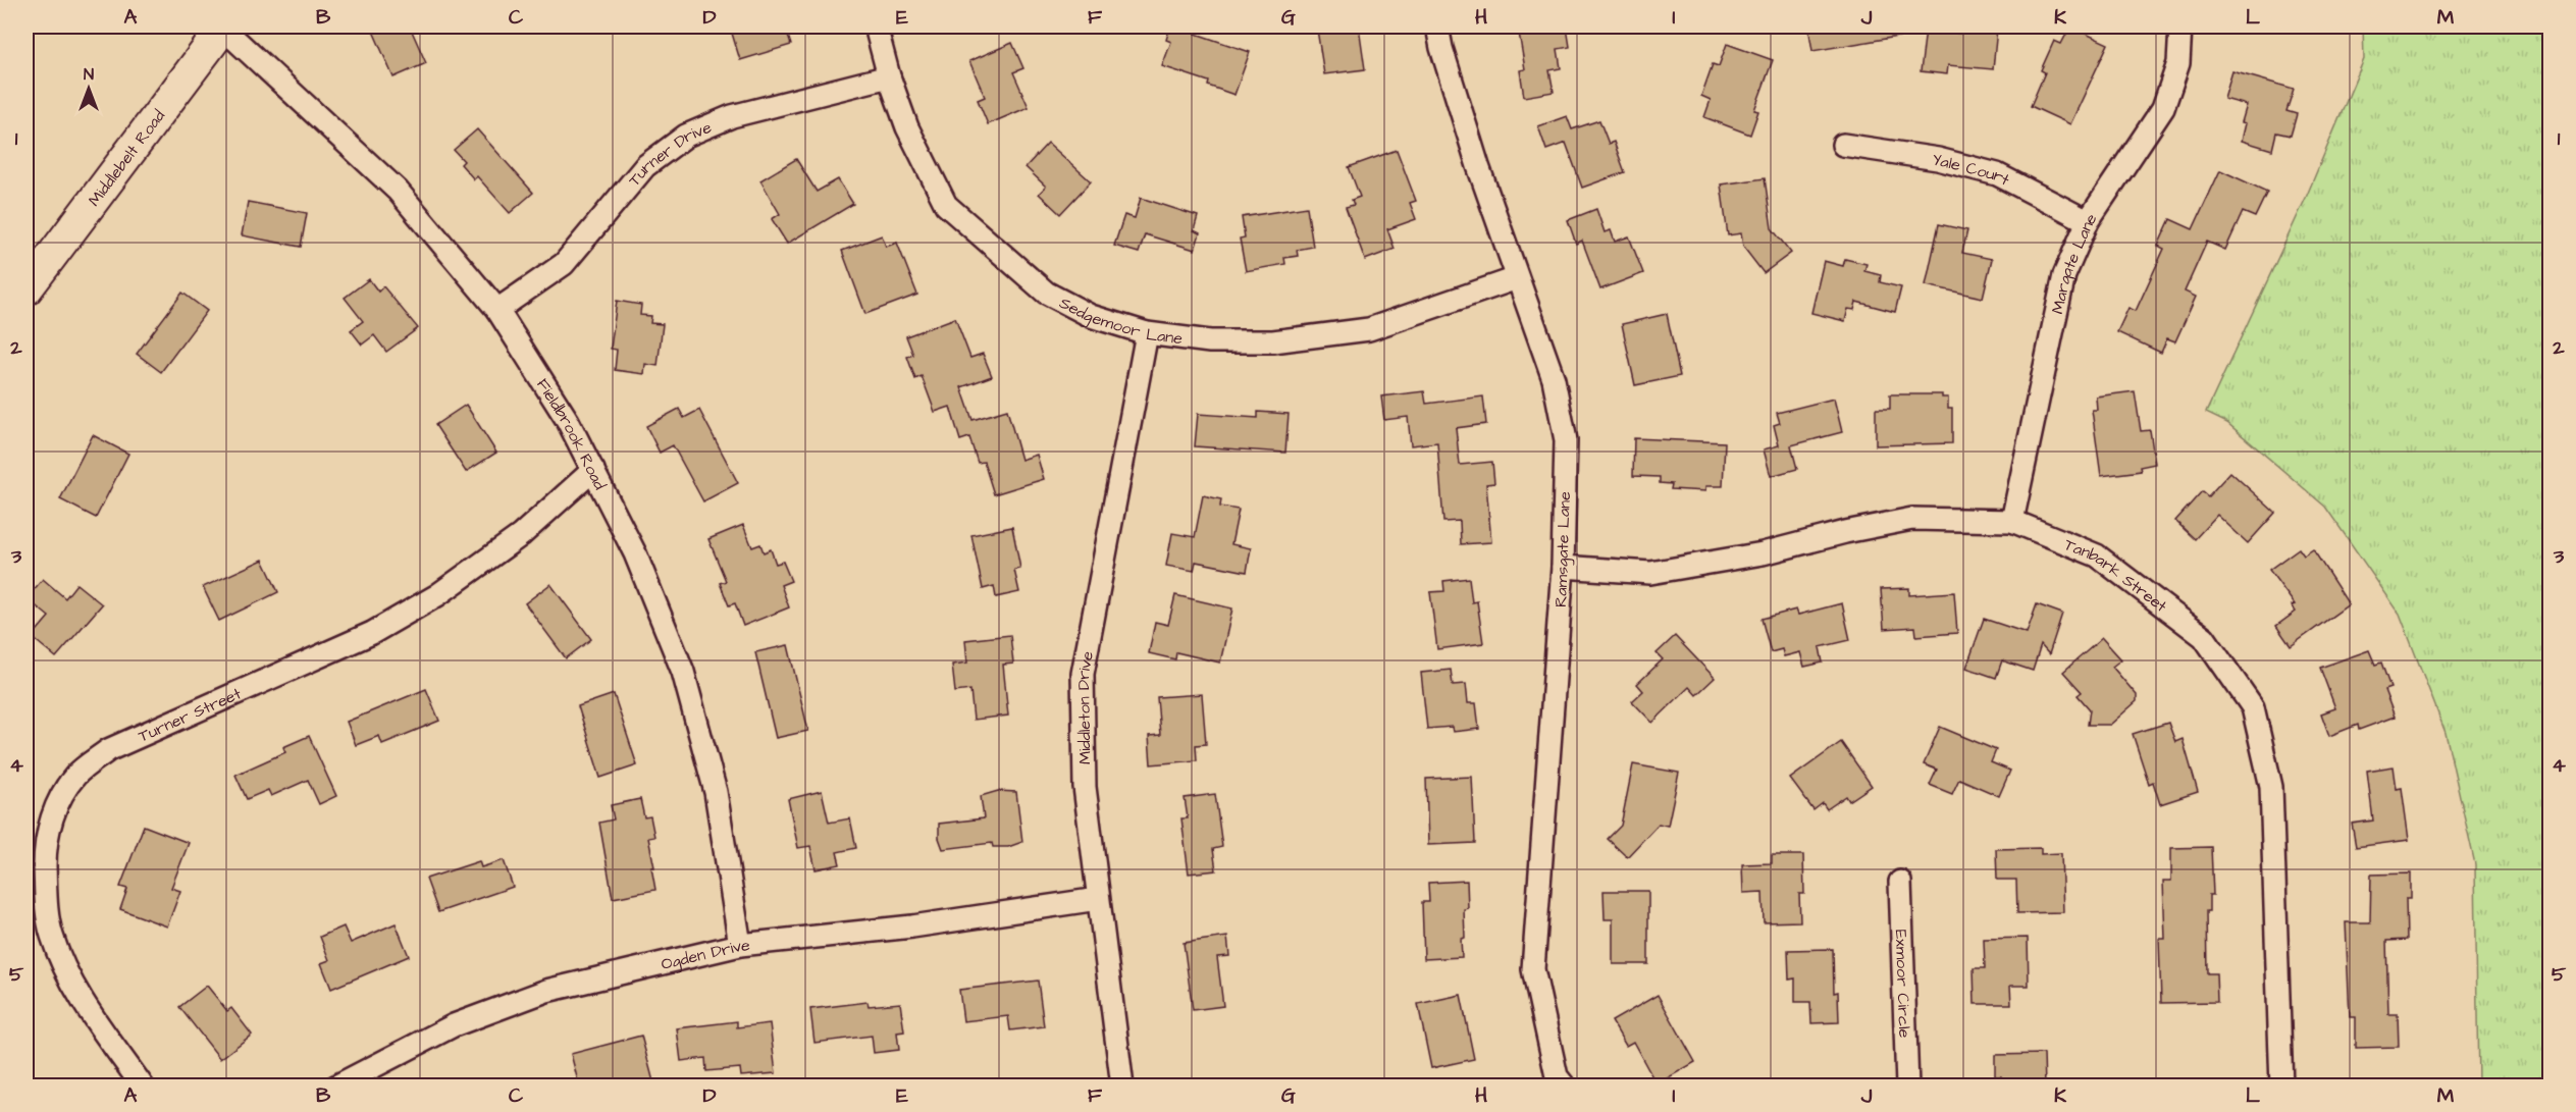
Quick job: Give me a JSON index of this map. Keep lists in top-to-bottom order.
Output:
{
  "streets": {
    "street": [
      "Turner Drive",
      "Middlebelt Road",
      "Yale Court",
      "Margate Lane",
      "Sedgemoor Lane",
      "Fieldbrook Road",
      "Ramsgate Lane",
      "Tanbark Street",
      "Middleton Drive",
      "Turner Street",
      "Ogden Drive",
      "Exmoor Circle"
    ]
  },
  "crossings": [
    ["Turner Drive", "Sedgemoor Lane"],
    ["Turner Drive", "Fieldbrook Road"],
    ["Middlebelt Road", "Fieldbrook Road"],
    ["Yale Court", "Margate Lane"],
    ["Margate Lane", "Tanbark Street"],
    ["Sedgemoor Lane", "Ramsgate Lane"],
    ["Sedgemoor Lane", "Middleton Drive"],
    ["Fieldbrook Road", "Turner Street"],
    ["Fieldbrook Road", "Ogden Drive"],
    ["Ramsgate Lane", "Tanbark Street"],
    ["Middleton Drive", "Ogden Drive"]
  ],
  "north": "top",
  "grid": {
    "columns": [
      "A",
      "B",
      "C",
      "D",
      "E",
      "F",
      "G",
      "H",
      "I",
      "J",
      "K",
      "L",
      "M"
    ],
    "rows": [
      "1",
      "2",
      "3",
      "4",
      "5"
    ]
  }
}
